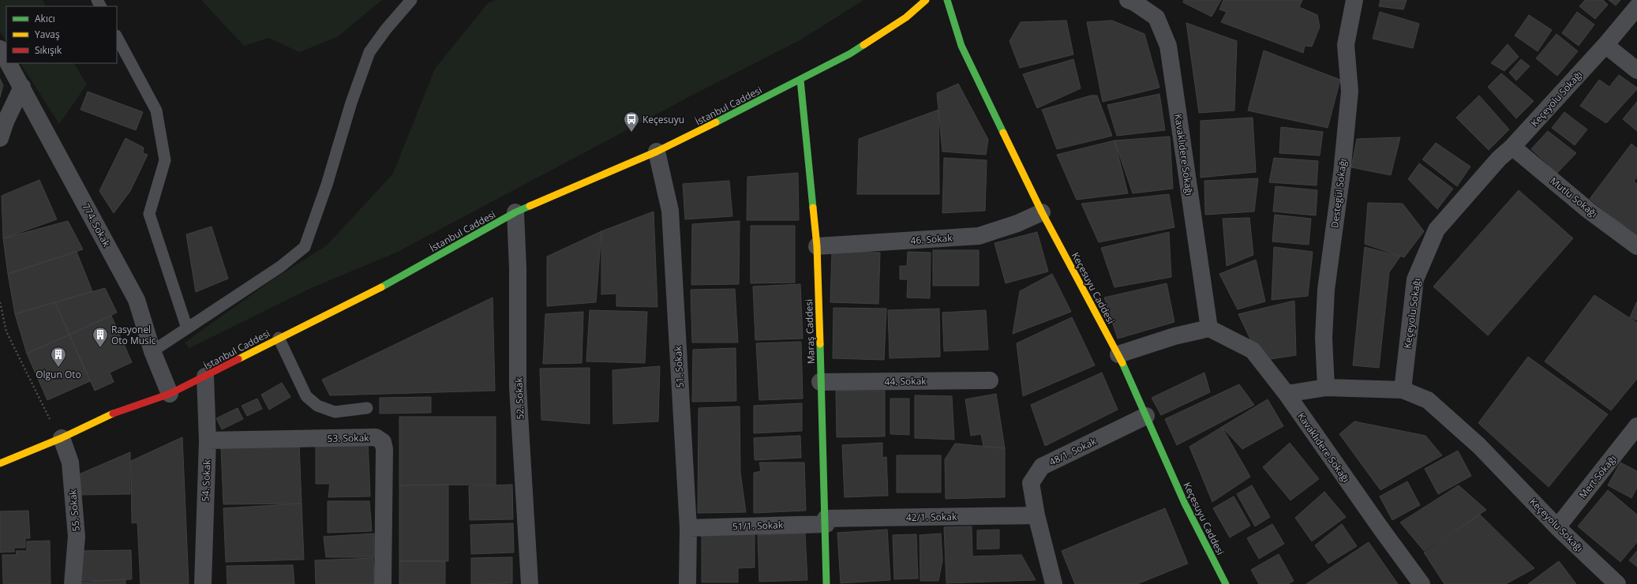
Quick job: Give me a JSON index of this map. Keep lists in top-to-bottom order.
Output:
{
  "streets": {
    "street": [
      "Keçeyolu Sokağı",
      "İstanbul Caddesi",
      "Kavaklıdere Sokağı",
      "Destegül Sokağı",
      "Mutlu Sokağı",
      "774. Sokak",
      "46. Sokak",
      "Keçesuyu Caddesi",
      "Maraş Caddesi",
      "51. Sokak",
      "44. Sokak",
      "52. Sokak",
      "53. Sokak",
      "48/1. Sokak",
      "Mert Sokağı",
      "54. Sokak",
      "55. Sokak",
      "42/1. Sokak",
      "51/1. Sokak"
    ]
  },
  "crossings": [
    ["Keçeyolu Sokağı", "Mutlu Sokağı"],
    ["Keçeyolu Sokağı", "Mert Sokağı"],
    ["İstanbul Caddesi", "774. Sokak"],
    ["İstanbul Caddesi", "Maraş Caddesi"],
    ["İstanbul Caddesi", "51. Sokak"],
    ["İstanbul Caddesi", "52. Sokak"],
    ["İstanbul Caddesi", "54. Sokak"],
    ["İstanbul Caddesi", "55. Sokak"],
    ["46. Sokak", "Keçesuyu Caddesi"],
    ["46. Sokak", "Maraş Caddesi"],
    ["Keçesuyu Caddesi", "48/1. Sokak"],
    ["Maraş Caddesi", "44. Sokak"],
    ["Maraş Caddesi", "42/1. Sokak"],
    ["Maraş Caddesi", "51/1. Sokak"],
    ["51. Sokak", "51/1. Sokak"],
    ["53. Sokak", "54. Sokak"],
    ["48/1. Sokak", "42/1. Sokak"],
    ["42/1. Sokak", "51/1. Sokak"]
  ],
  "places": {
    "bus stop": ["Keçesuyu"],
    "building": ["Rasyonel Oto Music", "Olgun Oto"]
  },
  "legend": ["Akıcı", "Yavaş", "Sıkışık"]
}
